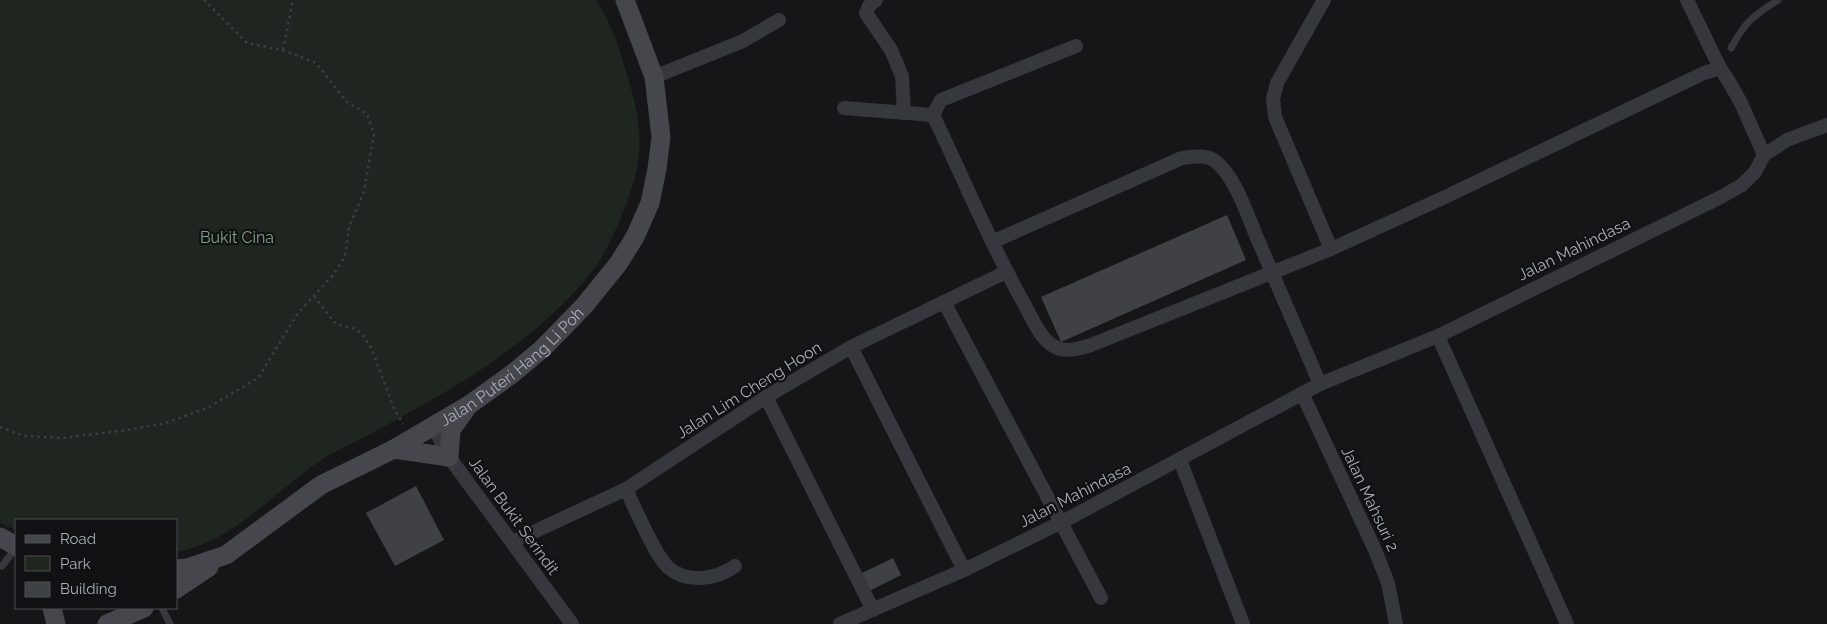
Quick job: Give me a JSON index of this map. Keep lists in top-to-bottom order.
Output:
{
  "streets": {
    "street": [
      "Jalan Mahindasa",
      "Jalan Puteri Hang Li Poh",
      "Jalan Lim Cheng Hoon",
      "Jalan Mahsuri 2",
      "Jalan Bukit Serindit"
    ]
  },
  "crossings": [
    ["Jalan Mahindasa", "Jalan Mahsuri 2"],
    ["Jalan Puteri Hang Li Poh", "Jalan Bukit Serindit"],
    ["Jalan Lim Cheng Hoon", "Jalan Bukit Serindit"]
  ],
  "parks": ["Bukit Cina"],
  "legend": ["Road", "Park", "Building"]
}
